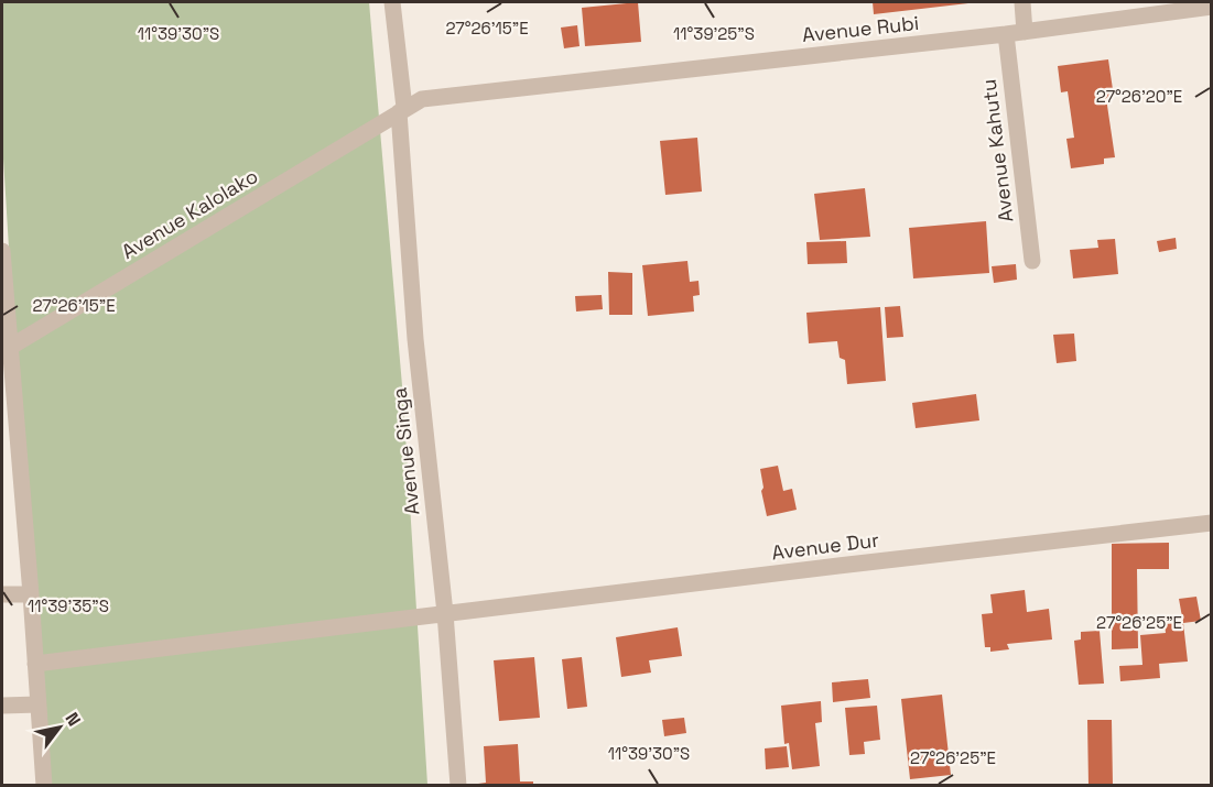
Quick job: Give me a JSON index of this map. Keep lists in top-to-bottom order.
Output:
{
  "streets": {
    "street": [
      "Avenue Rubi",
      "Avenue Kahutu",
      "Avenue Kalolako",
      "Avenue Singa",
      "Avenue Dur"
    ]
  },
  "crossings": [
    ["Avenue Rubi", "Avenue Kahutu"],
    ["Avenue Rubi", "Avenue Kalolako"],
    ["Avenue Rubi", "Avenue Singa"],
    ["Avenue Kalolako", "Avenue Singa"],
    ["Avenue Singa", "Avenue Dur"]
  ],
  "north": "top right",
  "coordinates": [
    "27°26'15\"E",
    "11°39'30\"S",
    "11°39'25\"S",
    "27°26'20\"E",
    "11°39'35\"S",
    "27°26'25\"E"
  ]
}
